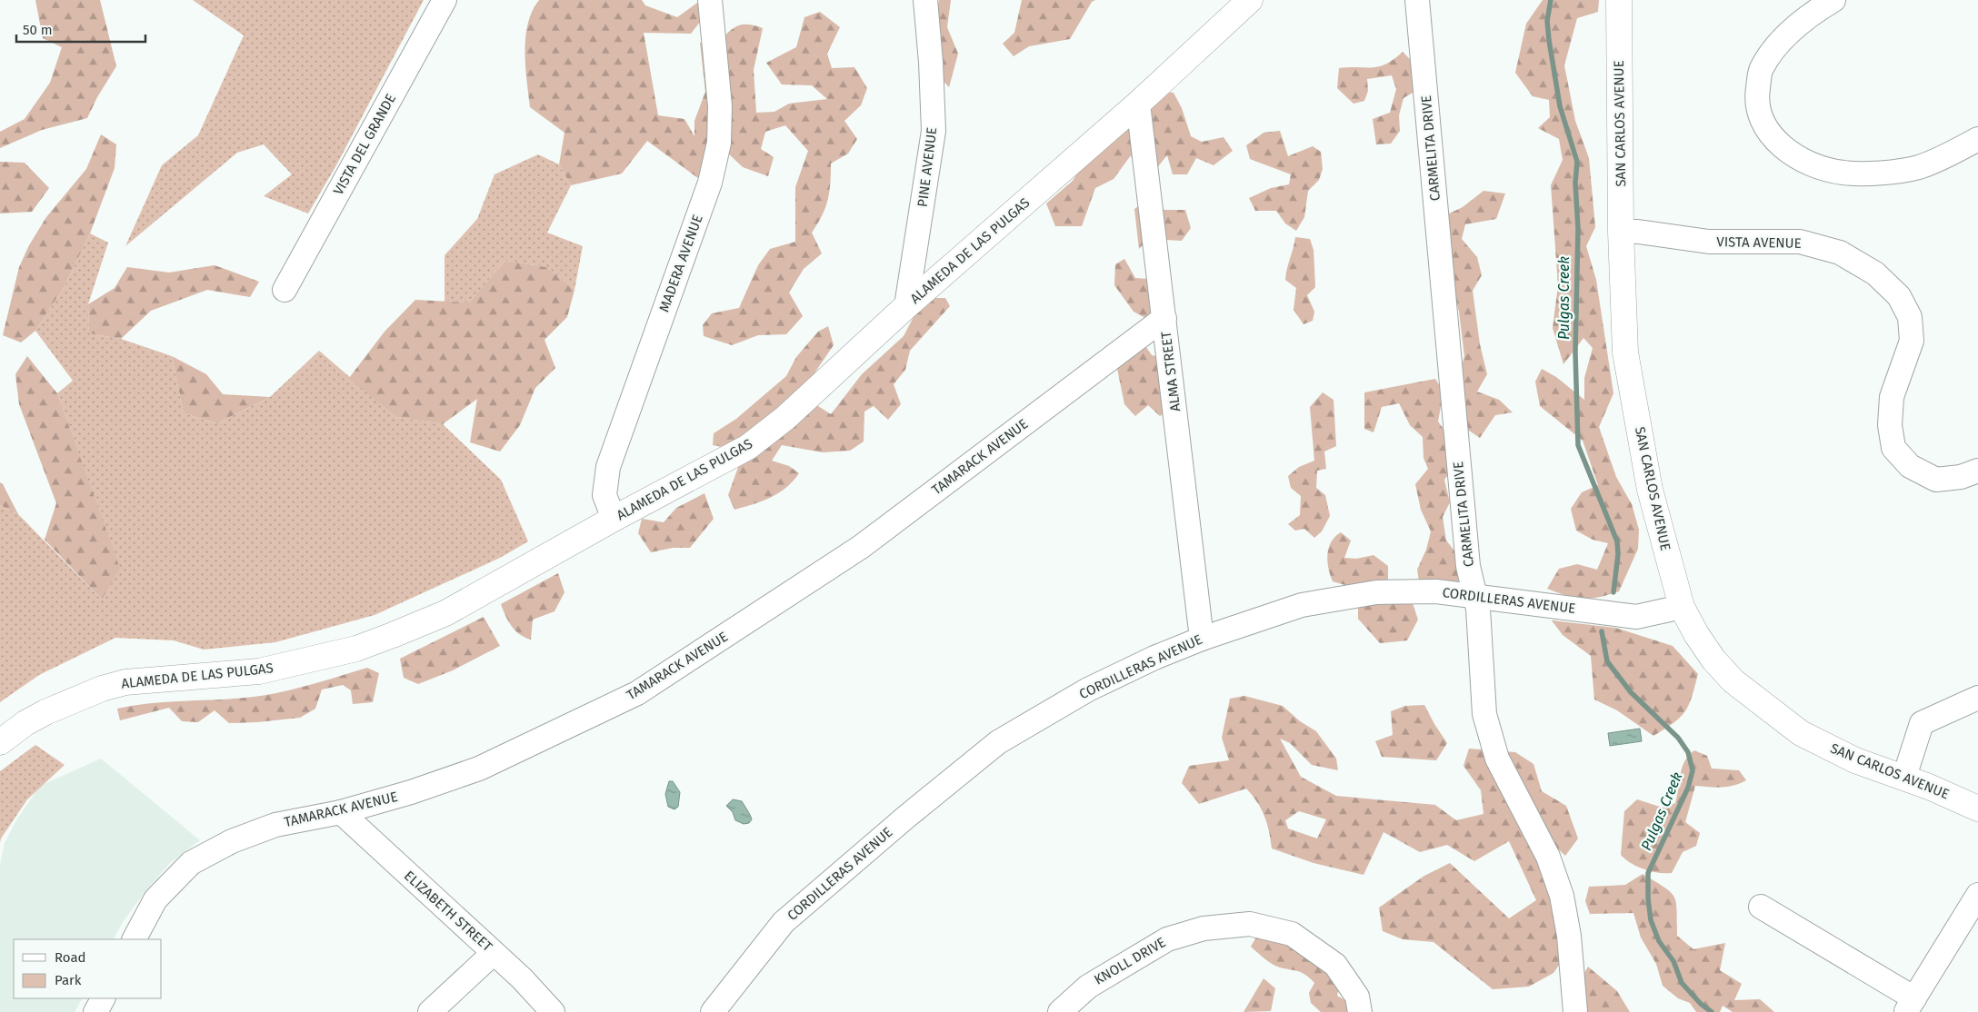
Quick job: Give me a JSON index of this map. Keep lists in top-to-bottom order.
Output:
{
  "streets": {
    "main road": ["SAN CARLOS AVENUE", "ALAMEDA DE LAS PULGAS"],
    "street": [
      "VISTA DEL GRANDE",
      "CARMELITA DRIVE",
      "PINE AVENUE",
      "VISTA AVENUE",
      "MADERA AVENUE",
      "ALMA STREET",
      "TAMARACK AVENUE",
      "CORDILLERAS AVENUE",
      "ELIZABETH STREET",
      "KNOLL DRIVE"
    ]
  },
  "crossings": [
    ["SAN CARLOS AVENUE", "VISTA AVENUE"],
    ["SAN CARLOS AVENUE", "CORDILLERAS AVENUE"],
    ["CARMELITA DRIVE", "CORDILLERAS AVENUE"],
    ["PINE AVENUE", "ALAMEDA DE LAS PULGAS"],
    ["ALAMEDA DE LAS PULGAS", "MADERA AVENUE"],
    ["ALAMEDA DE LAS PULGAS", "ALMA STREET"],
    ["ALMA STREET", "TAMARACK AVENUE"],
    ["ALMA STREET", "CORDILLERAS AVENUE"],
    ["TAMARACK AVENUE", "ELIZABETH STREET"]
  ],
  "water": ["Pulgas Creek"],
  "legend": ["Road", "Park"],
  "scale_bar": "50 m"
}
